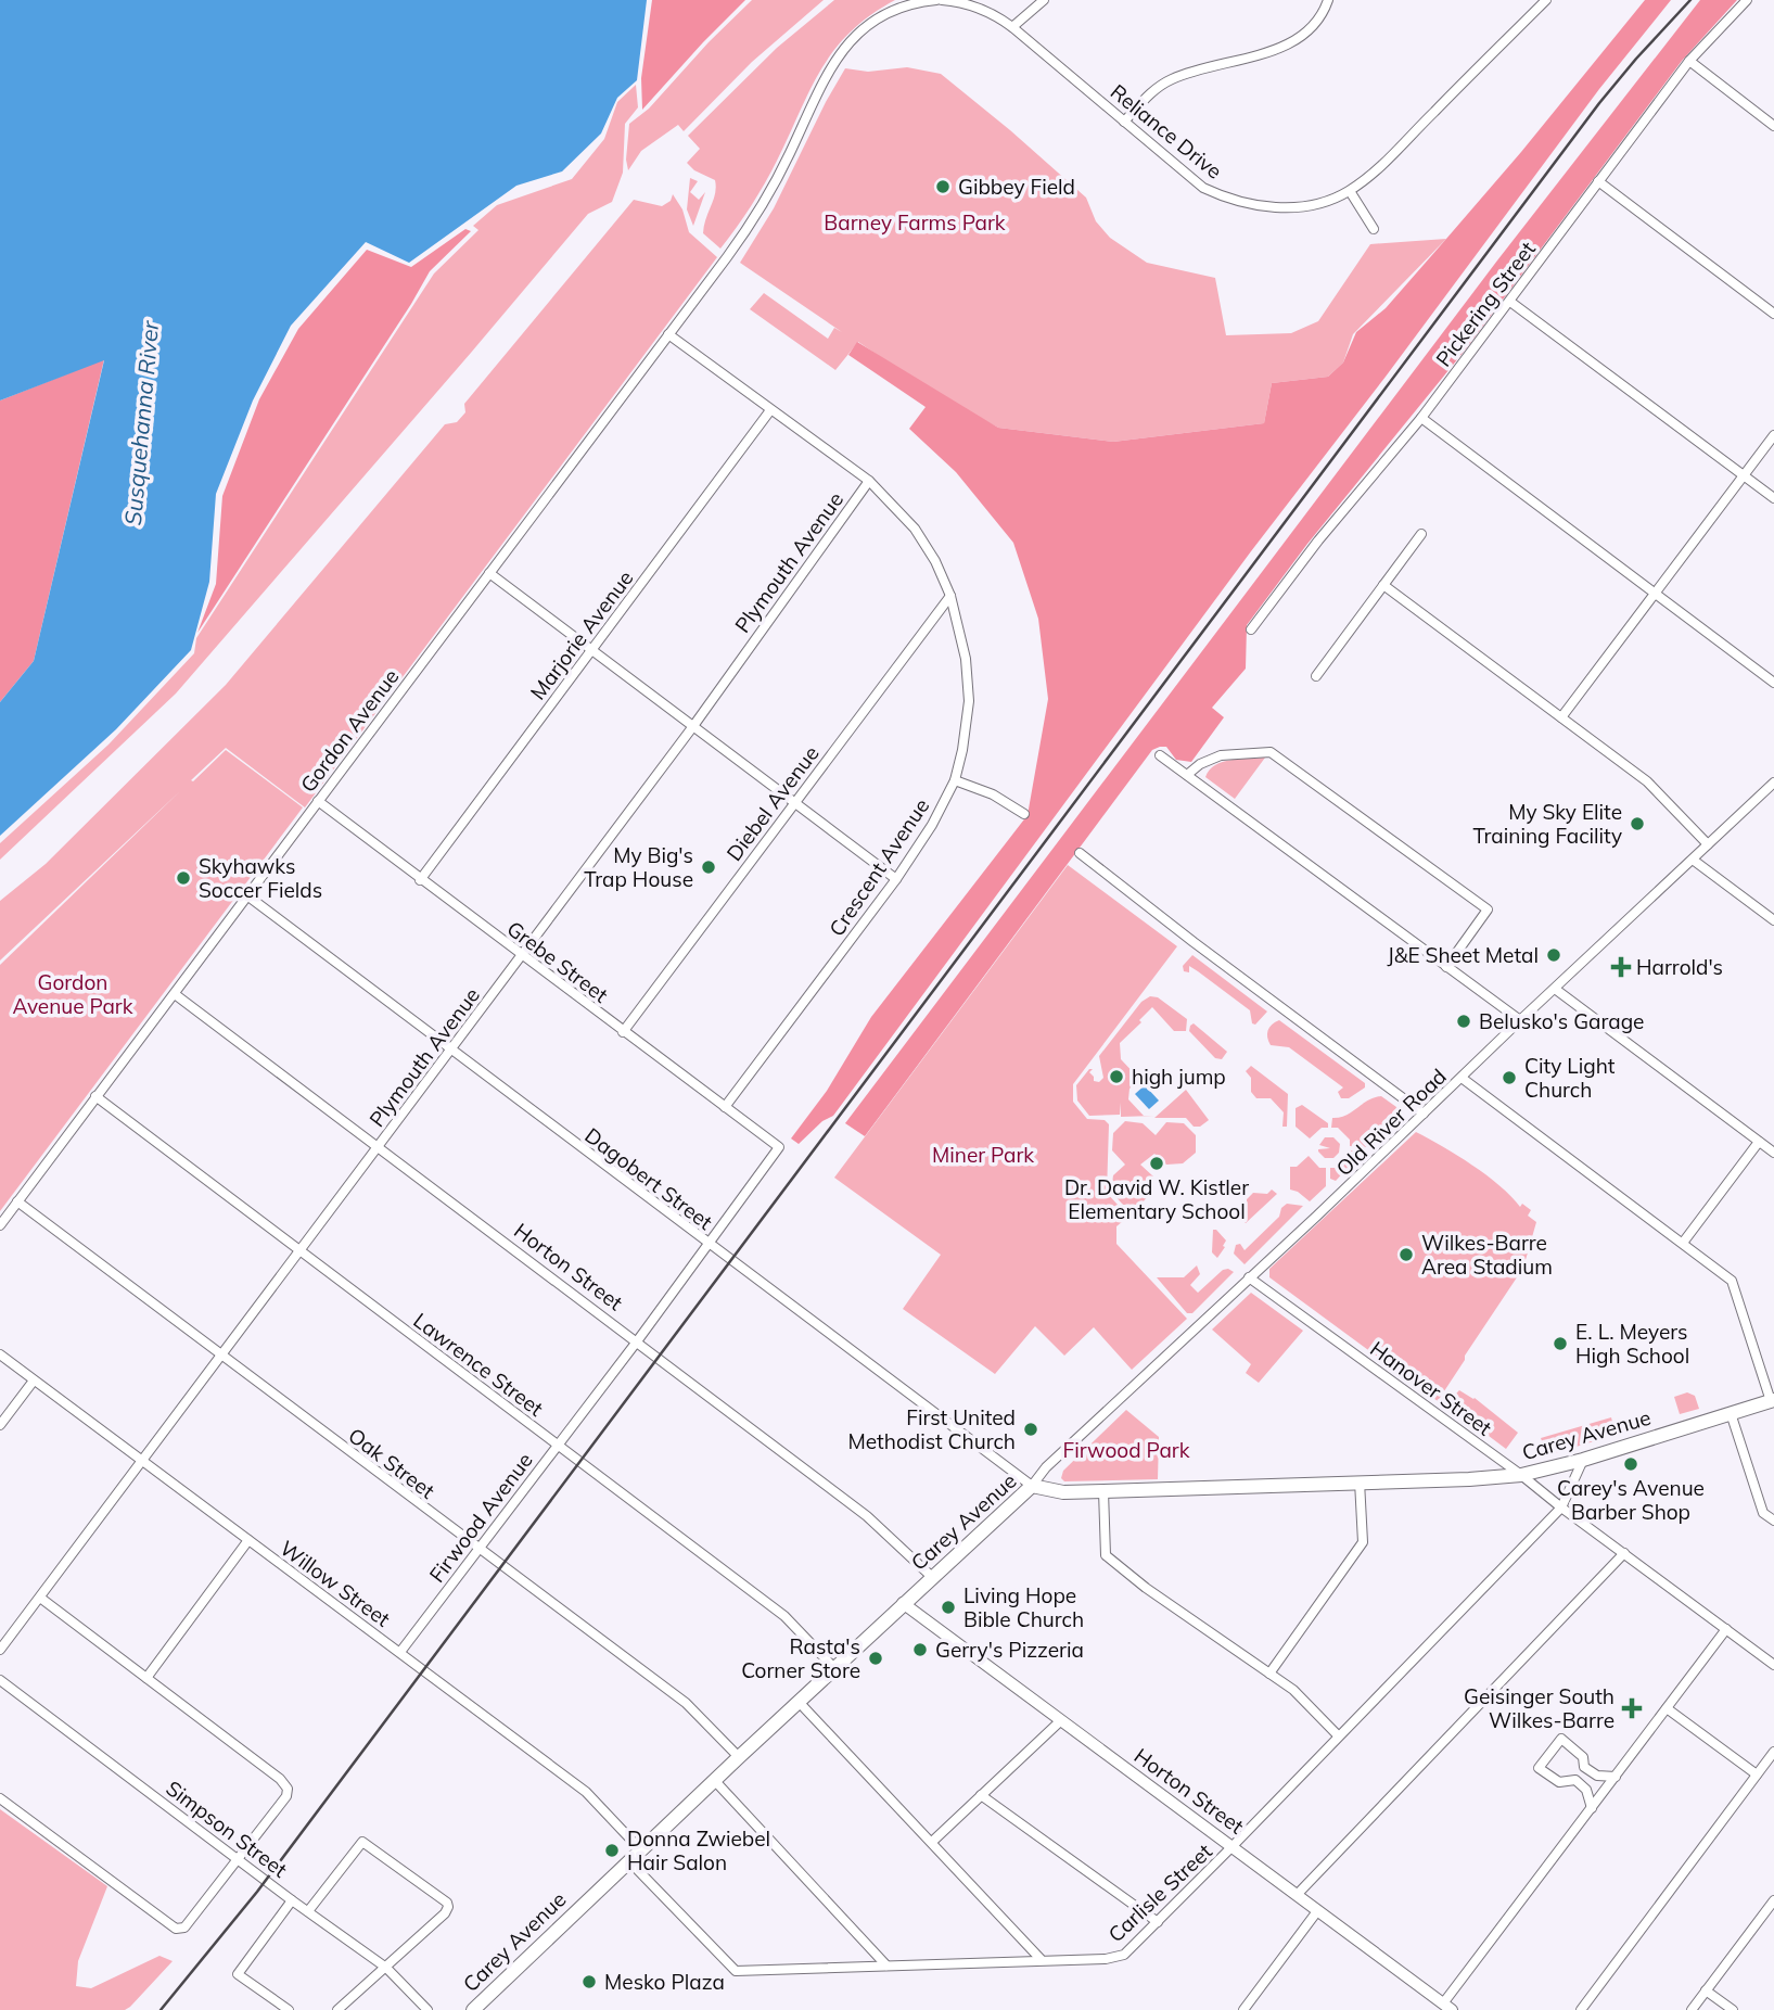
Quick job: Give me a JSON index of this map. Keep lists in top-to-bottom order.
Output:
{
  "streets": {
    "main road": ["Horton Street", "Carey Avenue"],
    "street": [
      "Reliance Drive",
      "Pickering Street",
      "Plymouth Avenue",
      "Marjorie Avenue",
      "Gordon Avenue",
      "Diebel Avenue",
      "Crescent Avenue",
      "Grebe Street",
      "Old River Road",
      "Dagobert Street",
      "Lawrence Street",
      "Hanover Street",
      "Oak Street",
      "Firwood Avenue",
      "Willow Street",
      "Simpson Street",
      "Carlisle Street"
    ]
  },
  "crossings": [
    ["Reliance Drive", "Gordon Avenue"],
    ["Plymouth Avenue", "Crescent Avenue"],
    ["Plymouth Avenue", "Grebe Street"],
    ["Plymouth Avenue", "Dagobert Street"],
    ["Plymouth Avenue", "Horton Street"],
    ["Plymouth Avenue", "Lawrence Street"],
    ["Plymouth Avenue", "Oak Street"],
    ["Plymouth Avenue", "Willow Street"],
    ["Marjorie Avenue", "Crescent Avenue"],
    ["Marjorie Avenue", "Grebe Street"],
    ["Gordon Avenue", "Crescent Avenue"],
    ["Gordon Avenue", "Grebe Street"],
    ["Gordon Avenue", "Dagobert Street"],
    ["Gordon Avenue", "Horton Street"],
    ["Gordon Avenue", "Lawrence Street"],
    ["Gordon Avenue", "Oak Street"],
    ["Diebel Avenue", "Crescent Avenue"],
    ["Diebel Avenue", "Grebe Street"],
    ["Crescent Avenue", "Grebe Street"],
    ["Grebe Street", "Firwood Avenue"],
    ["Old River Road", "Dagobert Street"],
    ["Old River Road", "Hanover Street"],
    ["Old River Road", "Carey Avenue"],
    ["Dagobert Street", "Carey Avenue"],
    ["Dagobert Street", "Firwood Avenue"],
    ["Horton Street", "Carey Avenue"],
    ["Horton Street", "Firwood Avenue"],
    ["Horton Street", "Carlisle Street"],
    ["Lawrence Street", "Carey Avenue"],
    ["Lawrence Street", "Firwood Avenue"],
    ["Hanover Street", "Carey Avenue"],
    ["Hanover Street", "Carlisle Street"],
    ["Carey Avenue", "Oak Street"],
    ["Carey Avenue", "Willow Street"],
    ["Carey Avenue", "Carlisle Street"],
    ["Oak Street", "Firwood Avenue"],
    ["Firwood Avenue", "Willow Street"]
  ],
  "water": ["Susquehanna River"],
  "parks": [
    "Barney Farms Park",
    "Gordon Avenue Park",
    "Miner Park",
    "Firwood Park"
  ],
  "places": {
    "other": [
      "Gibbey Field",
      "My Sky Elite Training Facility",
      "My Big's Trap House",
      "Skyhawks Soccer Fields",
      "J&E Sheet Metal",
      "Belusko's Garage",
      "high jump",
      "City Light Church",
      "Dr. David W. Kistler Elementary School",
      "Wilkes-Barre Area Stadium",
      "E. L. Meyers High School",
      "First United Methodist Church",
      "Carey's Avenue Barber Shop",
      "Living Hope Bible Church",
      "Gerry's Pizzeria",
      "Rasta's Corner Store",
      "Donna Zwiebel Hair Salon",
      "Mesko Plaza"
    ],
    "health": ["Harrold's", "Geisinger South Wilkes-Barre"]
  }
}
